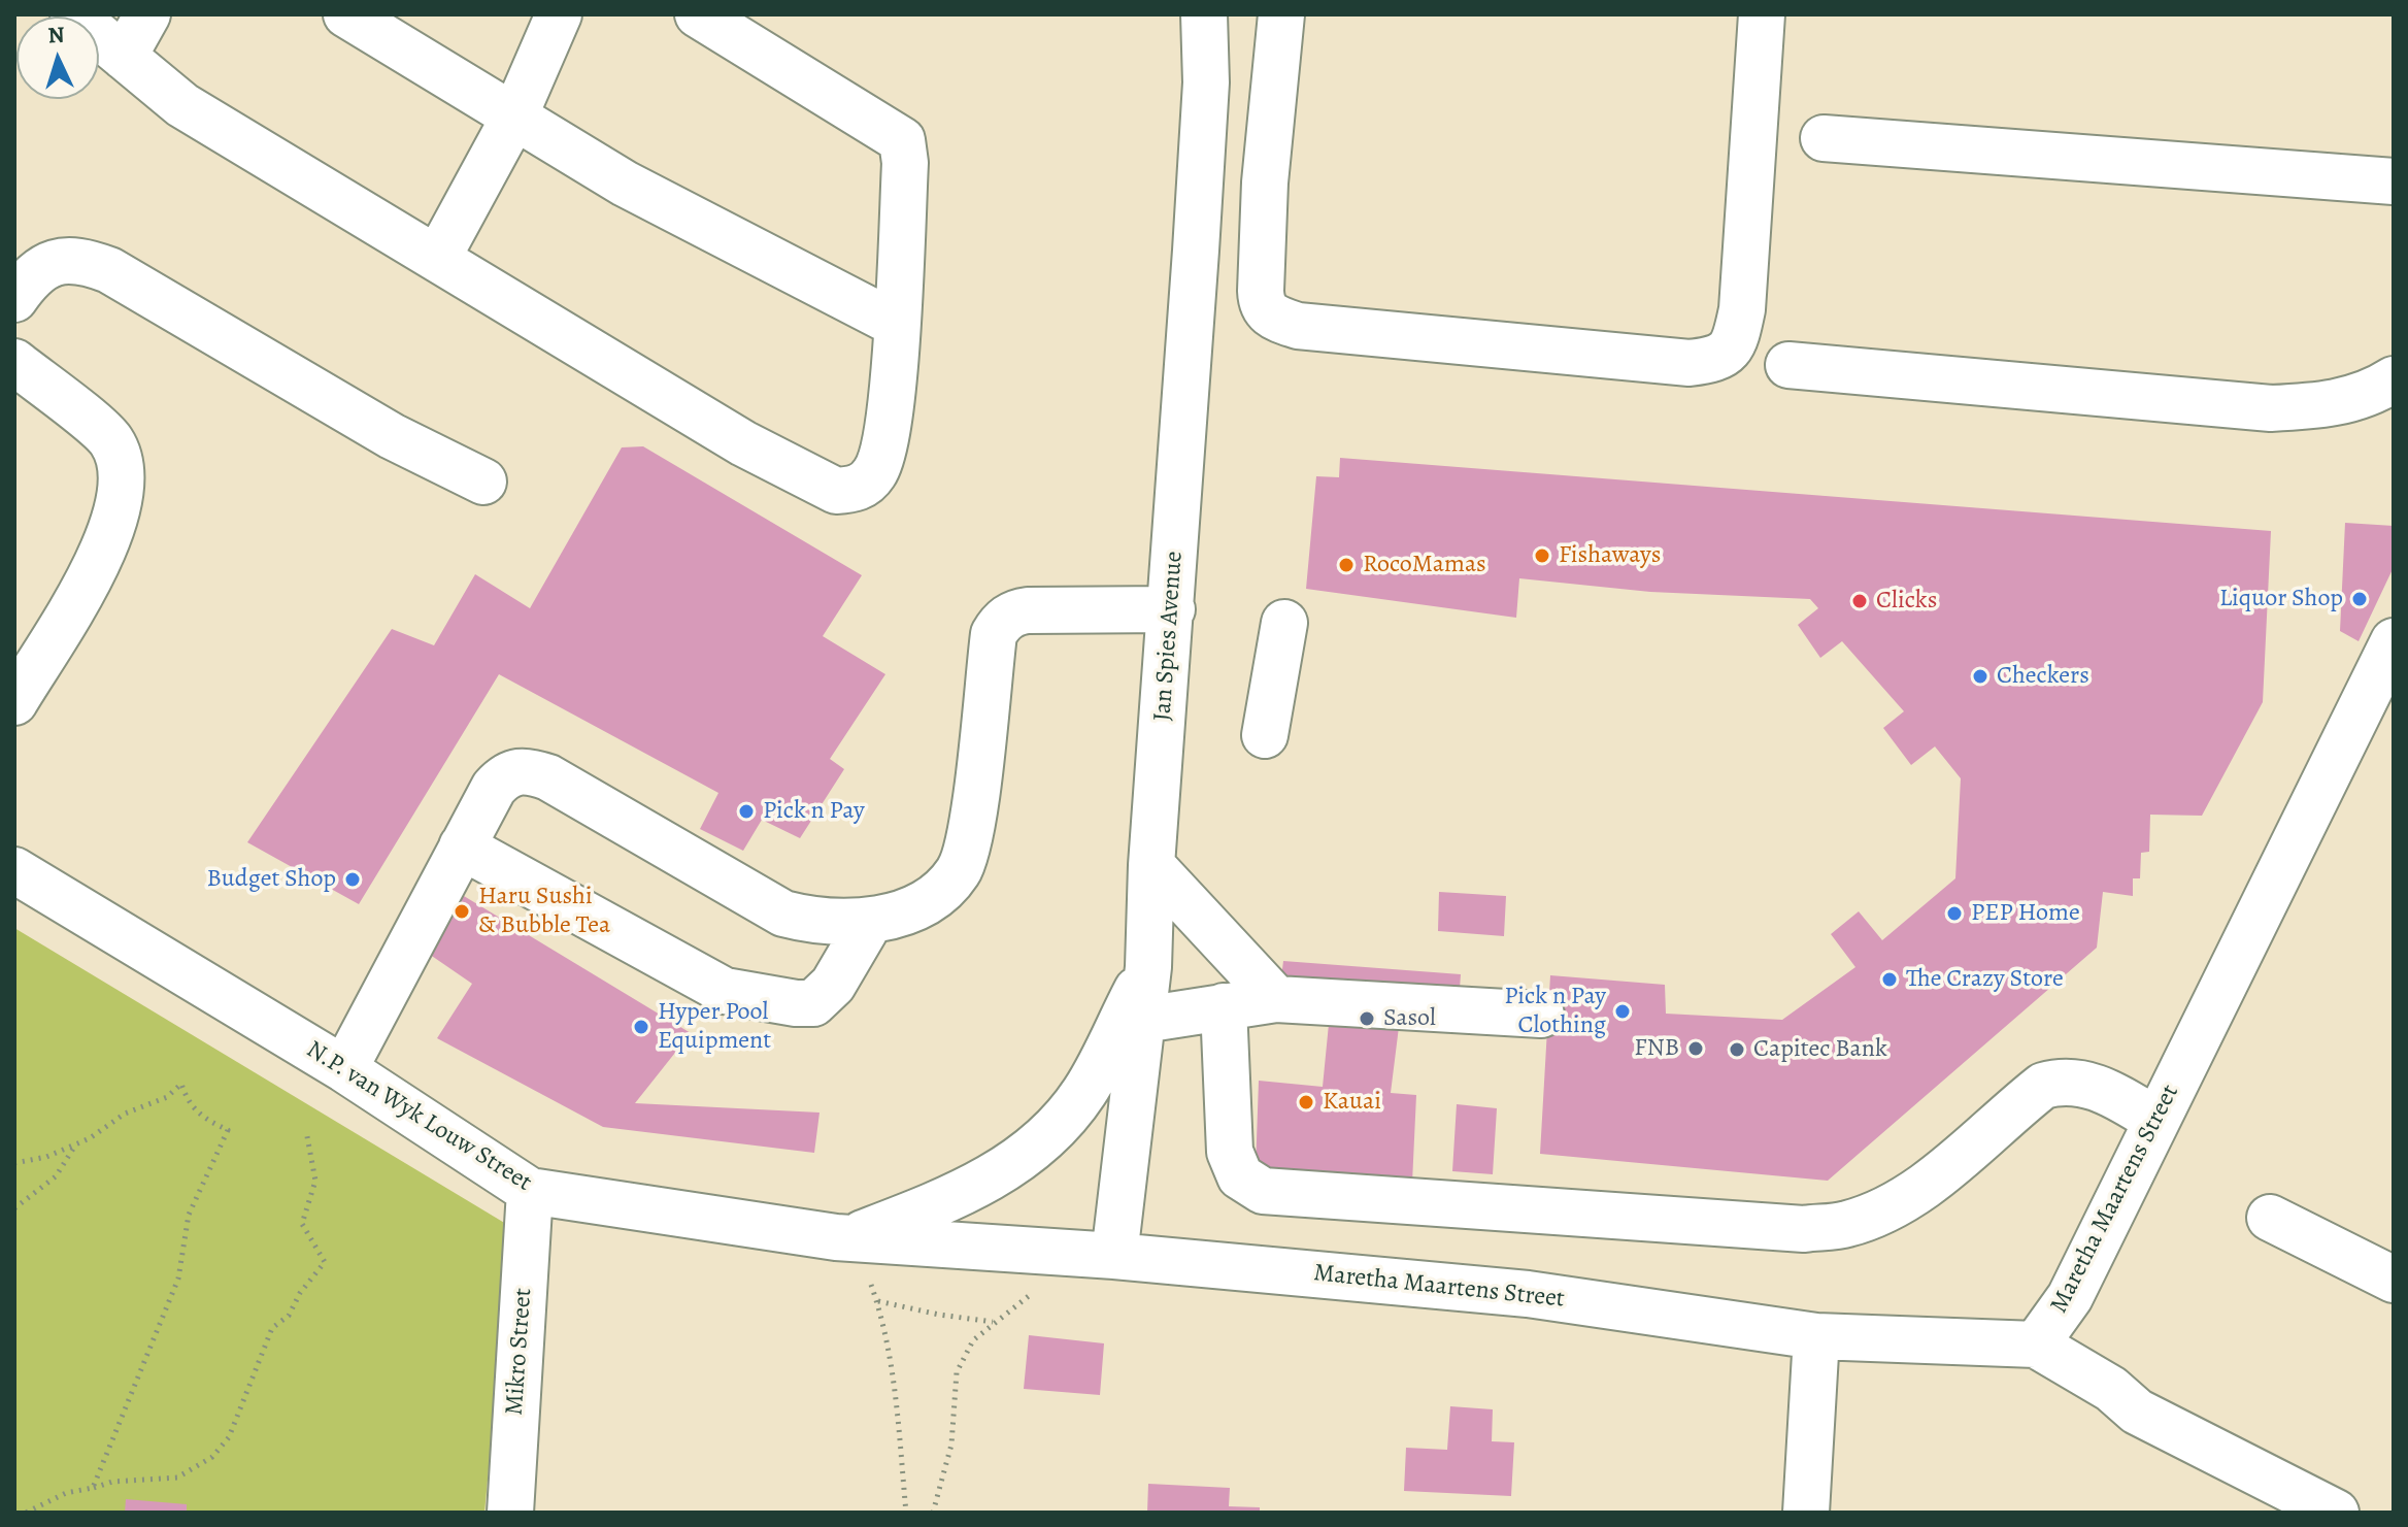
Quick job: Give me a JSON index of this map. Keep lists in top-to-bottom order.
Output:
{
  "streets": {
    "street": [
      "Jan Spies Avenue",
      "N.P. van Wyk Louw Street",
      "Maretha Maartens Street",
      "Mikro Street"
    ]
  },
  "crossings": [
    ["Jan Spies Avenue", "N.P. van Wyk Louw Street"],
    ["Jan Spies Avenue", "Maretha Maartens Street"],
    ["N.P. van Wyk Louw Street", "Maretha Maartens Street"],
    ["N.P. van Wyk Louw Street", "Mikro Street"]
  ],
  "places": [
    "Fishaways",
    "RocoMamas",
    "Liquor Shop",
    "Clicks",
    "Checkers",
    "Pick n Pay",
    "Budget Shop",
    "Haru Sushi & Bubble Tea",
    "PEP Home",
    "The Crazy Store",
    "Pick n Pay Clothing",
    "Sasol",
    "Hyper Pool Equipment",
    "FNB",
    "Capitec Bank",
    "Kauai"
  ],
  "north": "top"
}
